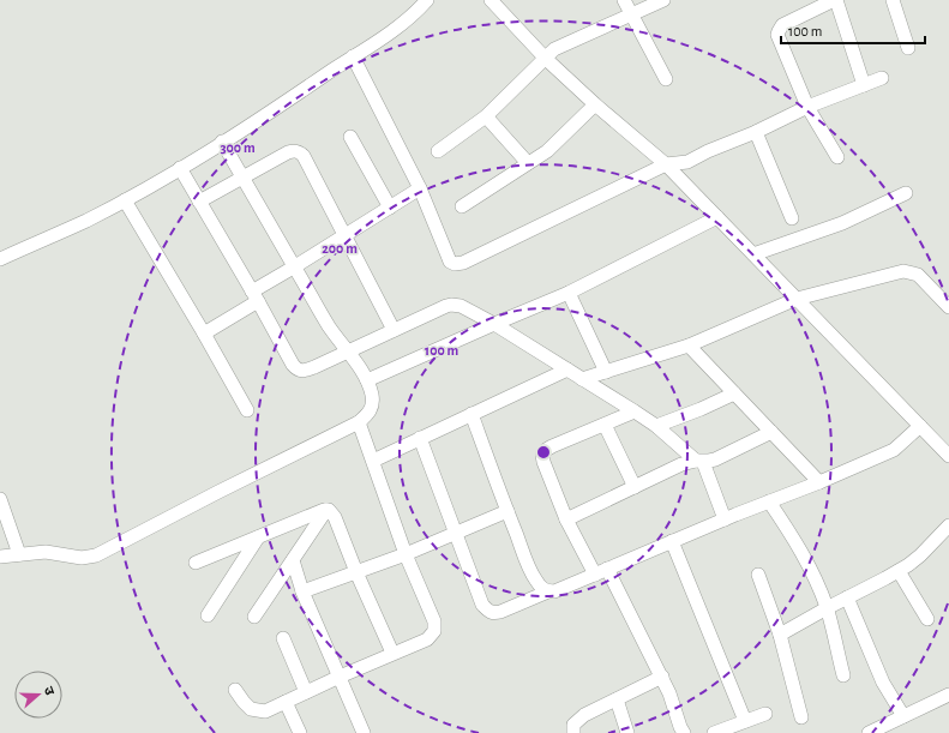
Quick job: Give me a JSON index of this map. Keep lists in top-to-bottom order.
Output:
{
  "scale_bar": "100 m",
  "north": "right",
  "rings": ["300 m", "200 m", "100 m"]
}
